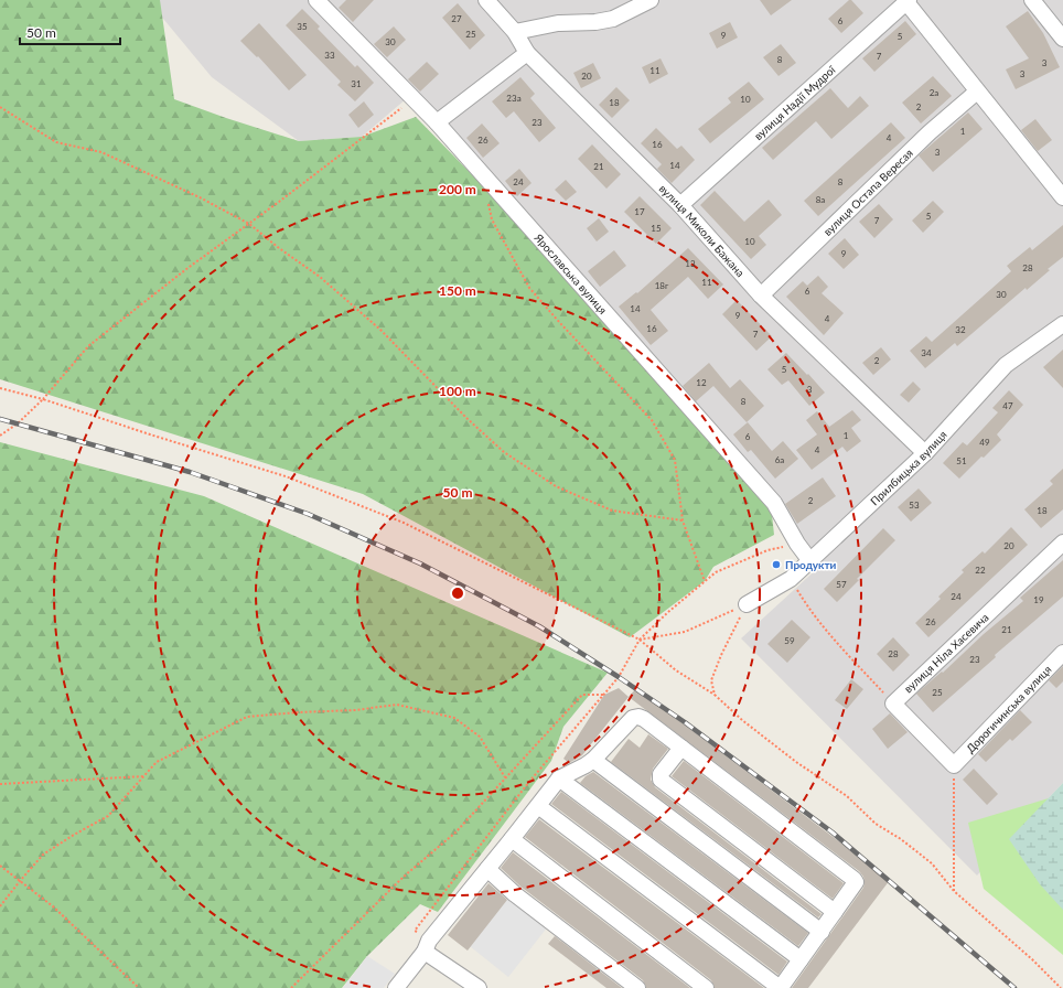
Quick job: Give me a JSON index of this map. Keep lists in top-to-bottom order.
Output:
{
  "streets": {
    "street": [
      "вулиця Надії Мудрої",
      "вулиця Остапа Вересая",
      "вулиця Миколи Бажана",
      "Ярославська вулиця",
      "Прилбицька вулиця",
      "вулиця Ніла Хасевича",
      "Дорогичинська вулиця"
    ]
  },
  "crossings": [
    ["вулиця Надії Мудрої", "вулиця Миколи Бажана"],
    ["вулиця Остапа Вересая", "вулиця Миколи Бажана"],
    ["вулиця Миколи Бажана", "Прилбицька вулиця"],
    ["Ярославська вулиця", "Прилбицька вулиця"]
  ],
  "places": ["Продукти"],
  "house_numbers": [
    "27",
    "6",
    "35",
    "25",
    "9",
    "5",
    "30",
    "33",
    "7",
    "8",
    "3",
    "11",
    "3",
    "20",
    "31",
    "2а",
    "23а",
    "10",
    "18",
    "2",
    "23",
    "1",
    "4",
    "26",
    "16",
    "3",
    "14",
    "21",
    "24",
    "8",
    "8а",
    "17",
    "5",
    "7",
    "15",
    "10",
    "9",
    "13",
    "28",
    "11",
    "18г",
    "6",
    "30",
    "14",
    "9",
    "4",
    "16",
    "32",
    "7",
    "34",
    "2",
    "5",
    "12",
    "3",
    "8",
    "47",
    "1",
    "6",
    "49",
    "4",
    "6а",
    "51",
    "2",
    "53",
    "18",
    "20",
    "22",
    "57",
    "24",
    "19",
    "26",
    "21",
    "59",
    "28",
    "23",
    "25"
  ],
  "scale_bar": "50 m",
  "rings": [
    "200 m",
    "150 m",
    "100 m",
    "50 m"
  ]
}
